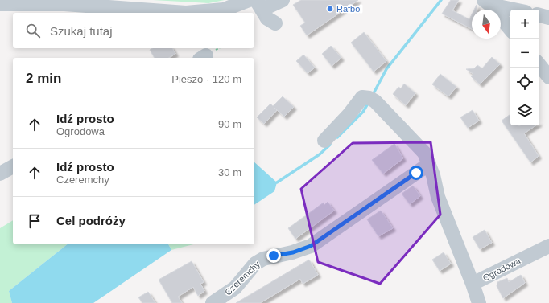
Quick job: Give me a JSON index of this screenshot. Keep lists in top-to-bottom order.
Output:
{
  "streets": {
    "street": ["Ogrodowa", "Czeremchy"]
  },
  "places": ["Rafbol"],
  "north": "bottom",
  "page": {
    "map_buttons": ["+", "−"],
    "search": "Szukaj tutaj",
    "heading": ["2 min", "Pieszo · 120 m"],
    "list": [
      ["Idź prosto", "Ogrodowa", "90 m"],
      ["Idź prosto", "Czeremchy", "30 m"],
      "Cel podróży"
    ]
  }
}
